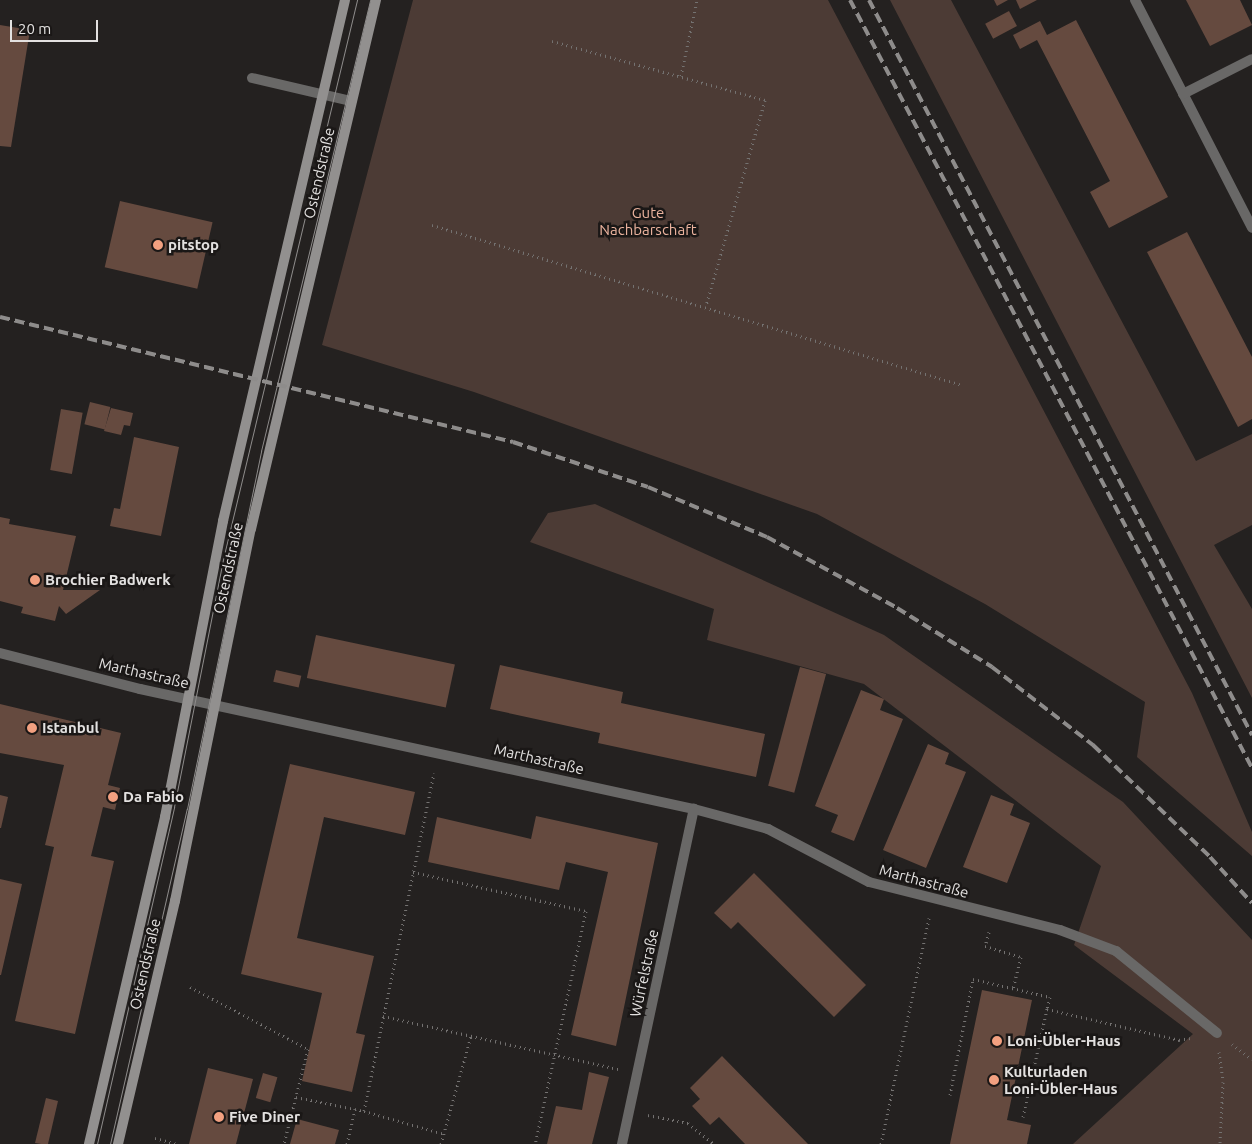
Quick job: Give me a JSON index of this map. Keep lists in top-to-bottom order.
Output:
{
  "streets": {
    "main road": ["Ostendstraße"],
    "street": ["Marthastraße", "Würfelstraße"]
  },
  "crossings": [
    ["Ostendstraße", "Marthastraße"],
    ["Marthastraße", "Würfelstraße"]
  ],
  "parks": ["Gute Nachbarschaft"],
  "places": [
    "pitstop",
    "Brochier Badwerk",
    "Istanbul",
    "Da Fabio",
    "Loni-Übler-Haus",
    "Kulturladen Loni-Übler-Haus",
    "Five Diner"
  ],
  "scale_bar": "20 m"
}
